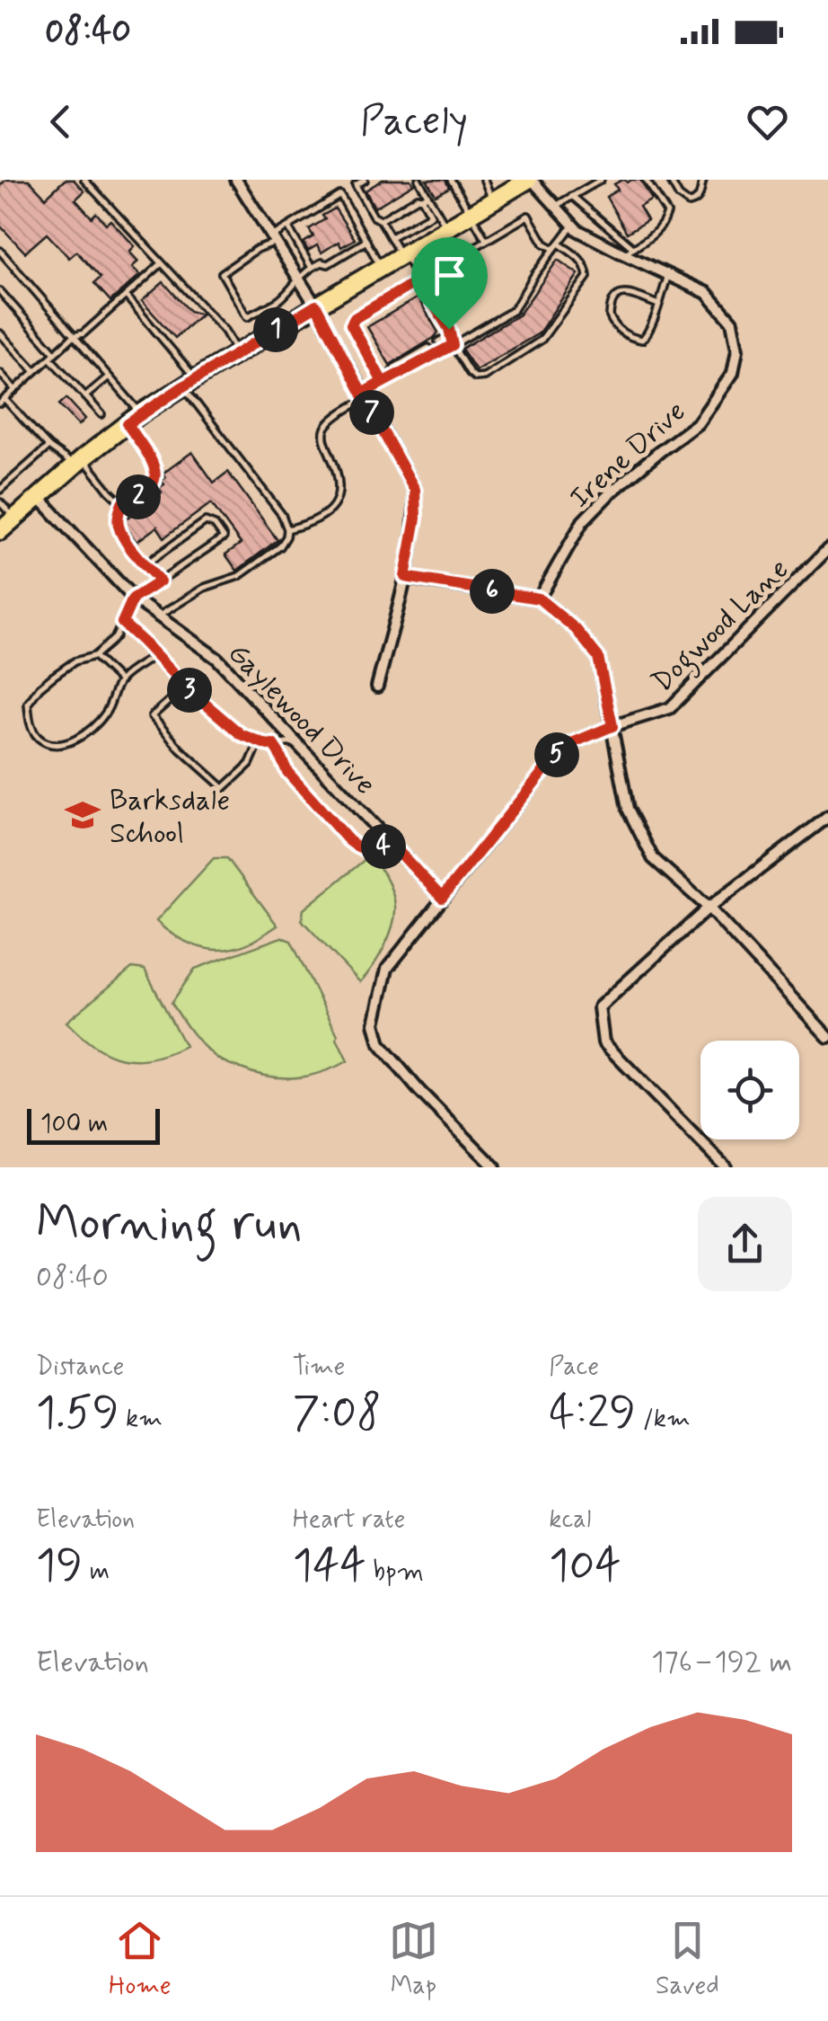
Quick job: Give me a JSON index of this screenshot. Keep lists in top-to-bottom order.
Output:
{
  "streets": {
    "street": ["Irene Drive", "Dogwood Lane", "Gaylewood Drive"]
  },
  "crossings": [
    ["Dogwood Lane", "Gaylewood Drive"]
  ],
  "places": {
    "school or university": ["Barksdale School"]
  },
  "scale_bar": "100 m",
  "page": {
    "status": "08:40",
    "header": "Pacely",
    "pins": [
      "1",
      "7",
      "2",
      "6",
      "3",
      "5",
      "4"
    ],
    "scale": "100 m",
    "heading": ["Morning run", "08:40"],
    "stats": [
      ["Distance", "1.59 km"],
      ["Time", "7:08"],
      ["Pace", "4:29 /km"],
      ["Elevation", "19 m"],
      ["Heart rate", "144 bpm"],
      ["kcal", "104"]
    ],
    "chart": ["Elevation", "176–192 m"],
    "tabs": ["Home", "Map", "Saved"]
  }
}
